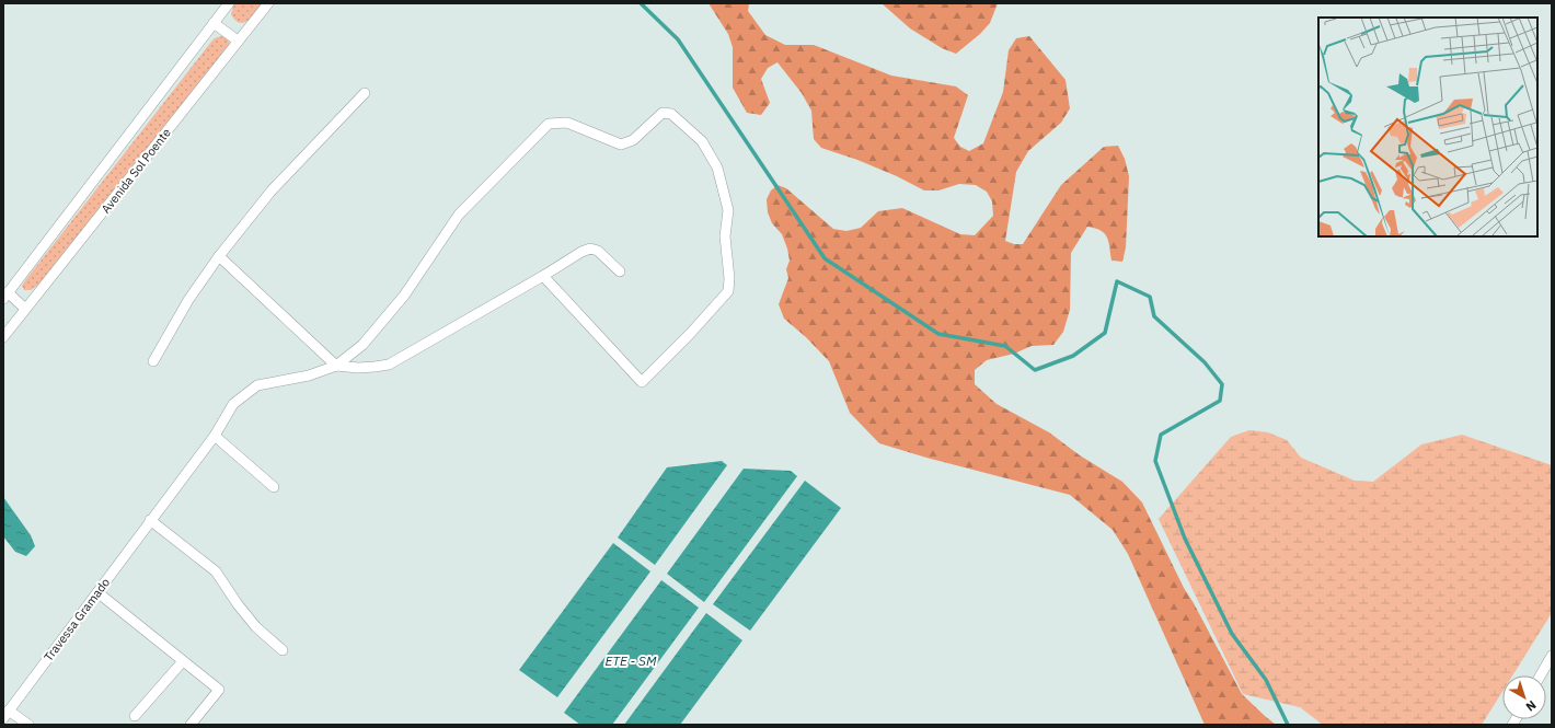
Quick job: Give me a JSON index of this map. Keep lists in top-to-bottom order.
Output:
{
  "streets": {
    "street": ["Avenida Sol Poente", "Travessa Gramado"]
  },
  "water": ["ETE - SM"],
  "north": "bottom right"
}
